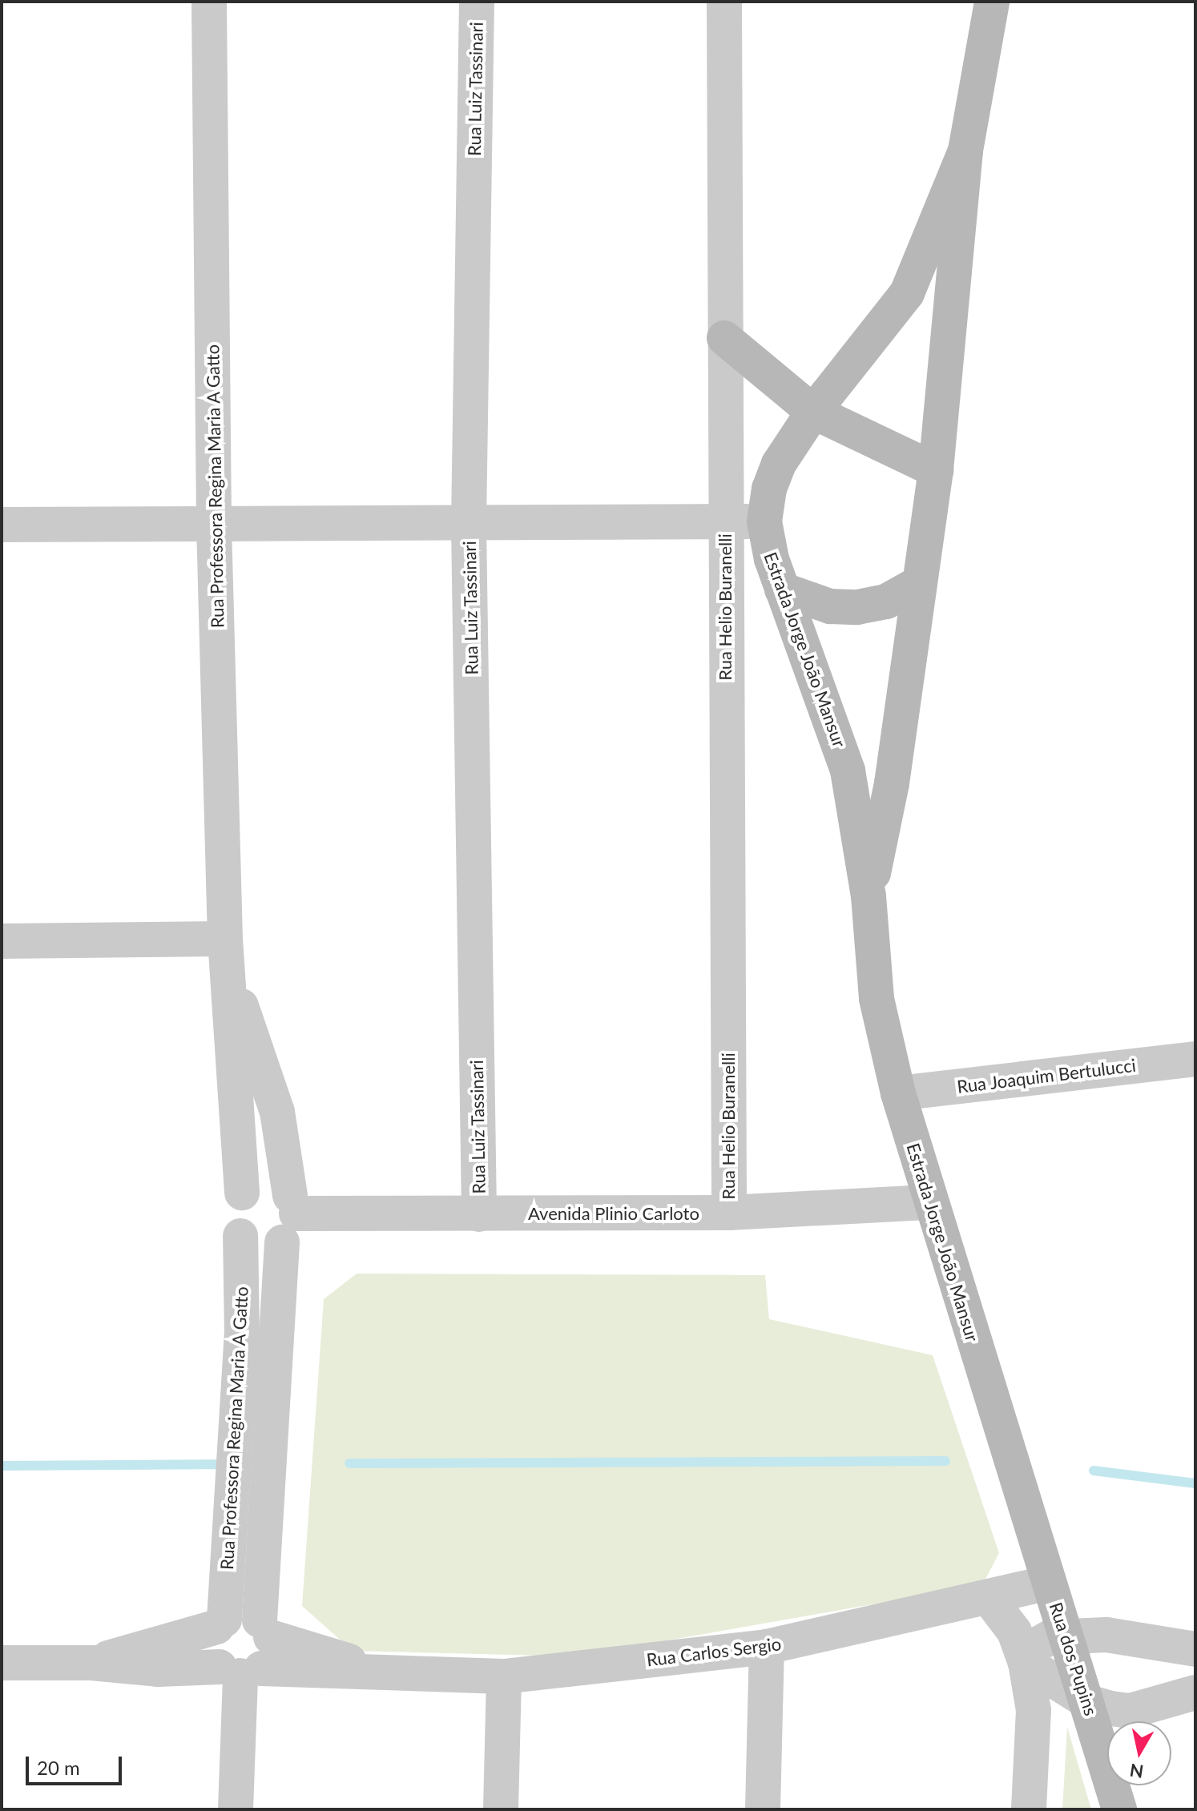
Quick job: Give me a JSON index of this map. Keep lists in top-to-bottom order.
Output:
{
  "streets": {
    "street": [
      "Rua Luiz Tassinari",
      "Rua Professora Regina Maria A Gatto",
      "Rua Helio Buranelli",
      "Estrada Jorge João Mansur",
      "Rua Joaquim Bertulucci",
      "Avenida Plinio Carloto",
      "Rua Carlos Sergio",
      "Rua dos Pupins"
    ]
  },
  "crossings": [
    ["Rua Luiz Tassinari", "Avenida Plinio Carloto"],
    ["Rua Professora Regina Maria A Gatto", "Avenida Plinio Carloto"],
    ["Rua Professora Regina Maria A Gatto", "Rua Carlos Sergio"],
    ["Rua Helio Buranelli", "Avenida Plinio Carloto"],
    ["Estrada Jorge João Mansur", "Rua Joaquim Bertulucci"],
    ["Estrada Jorge João Mansur", "Avenida Plinio Carloto"],
    ["Estrada Jorge João Mansur", "Rua Carlos Sergio"],
    ["Estrada Jorge João Mansur", "Rua dos Pupins"],
    ["Rua Carlos Sergio", "Rua dos Pupins"]
  ],
  "scale_bar": "20 m",
  "north": "bottom"
}
